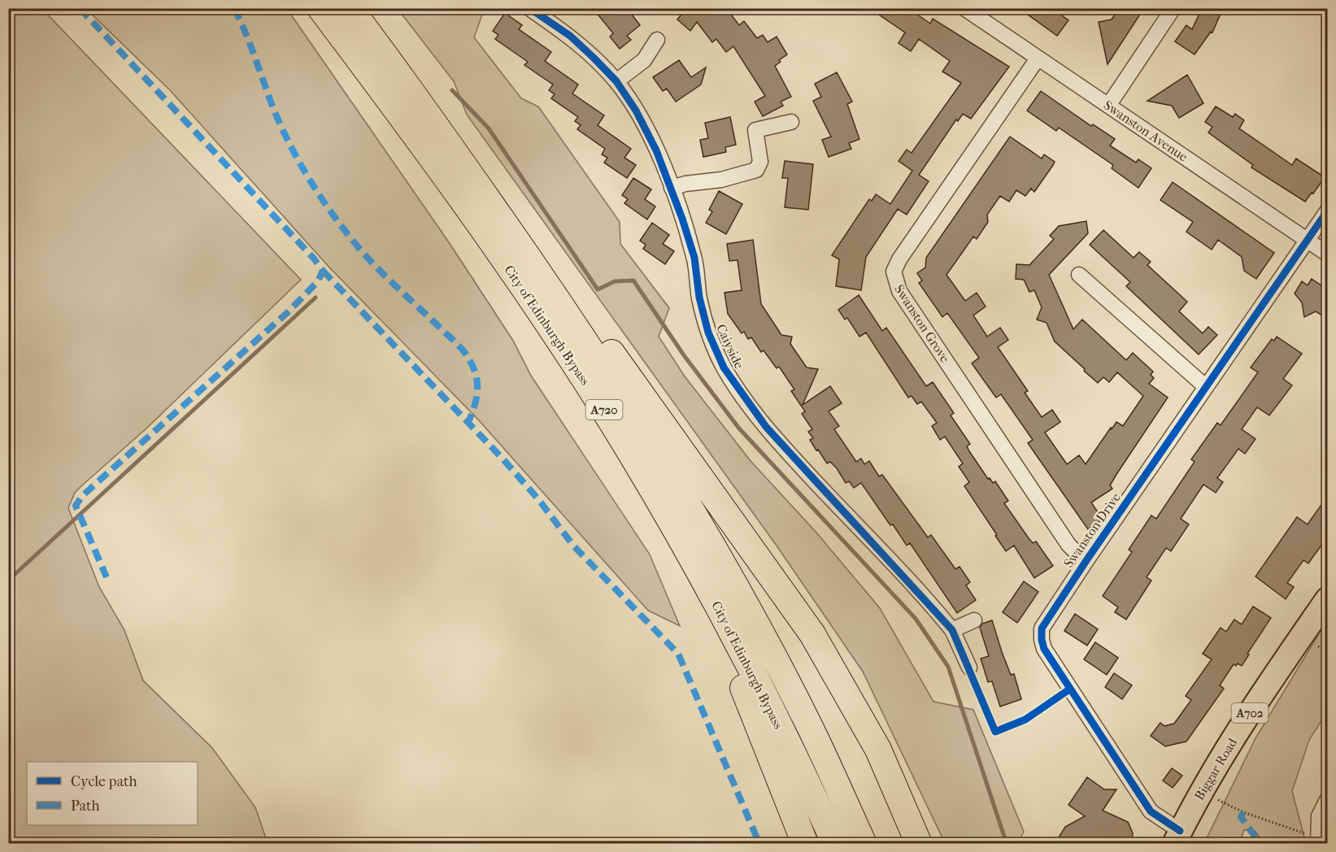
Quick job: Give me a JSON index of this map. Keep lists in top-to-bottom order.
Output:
{
  "streets": {
    "highway": ["City of Edinburgh Bypass", "A720"],
    "main road": ["A702", "Biggar Road"],
    "street": [
      "Swanston Avenue",
      "Swanston Grove",
      "Caiyside",
      "Swanston Drive"
    ]
  },
  "crossings": [
    ["Swanston Avenue", "Swanston Grove"],
    ["Swanston Avenue", "Swanston Drive"],
    ["Swanston Grove", "Swanston Drive"],
    ["Swanston Drive", "Biggar Road"]
  ],
  "legend": ["Cycle path", "Path"]
}
